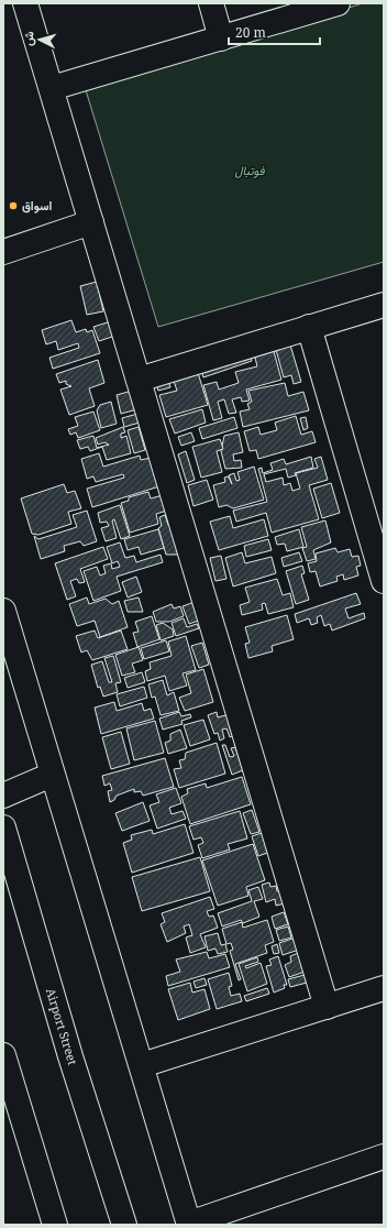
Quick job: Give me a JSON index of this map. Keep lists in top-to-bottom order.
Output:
{
  "streets": {
    "street": ["Airport Street"]
  },
  "parks": ["فوتبال"],
  "places": ["اسواق"],
  "scale_bar": "20 m",
  "north": "left"
}
